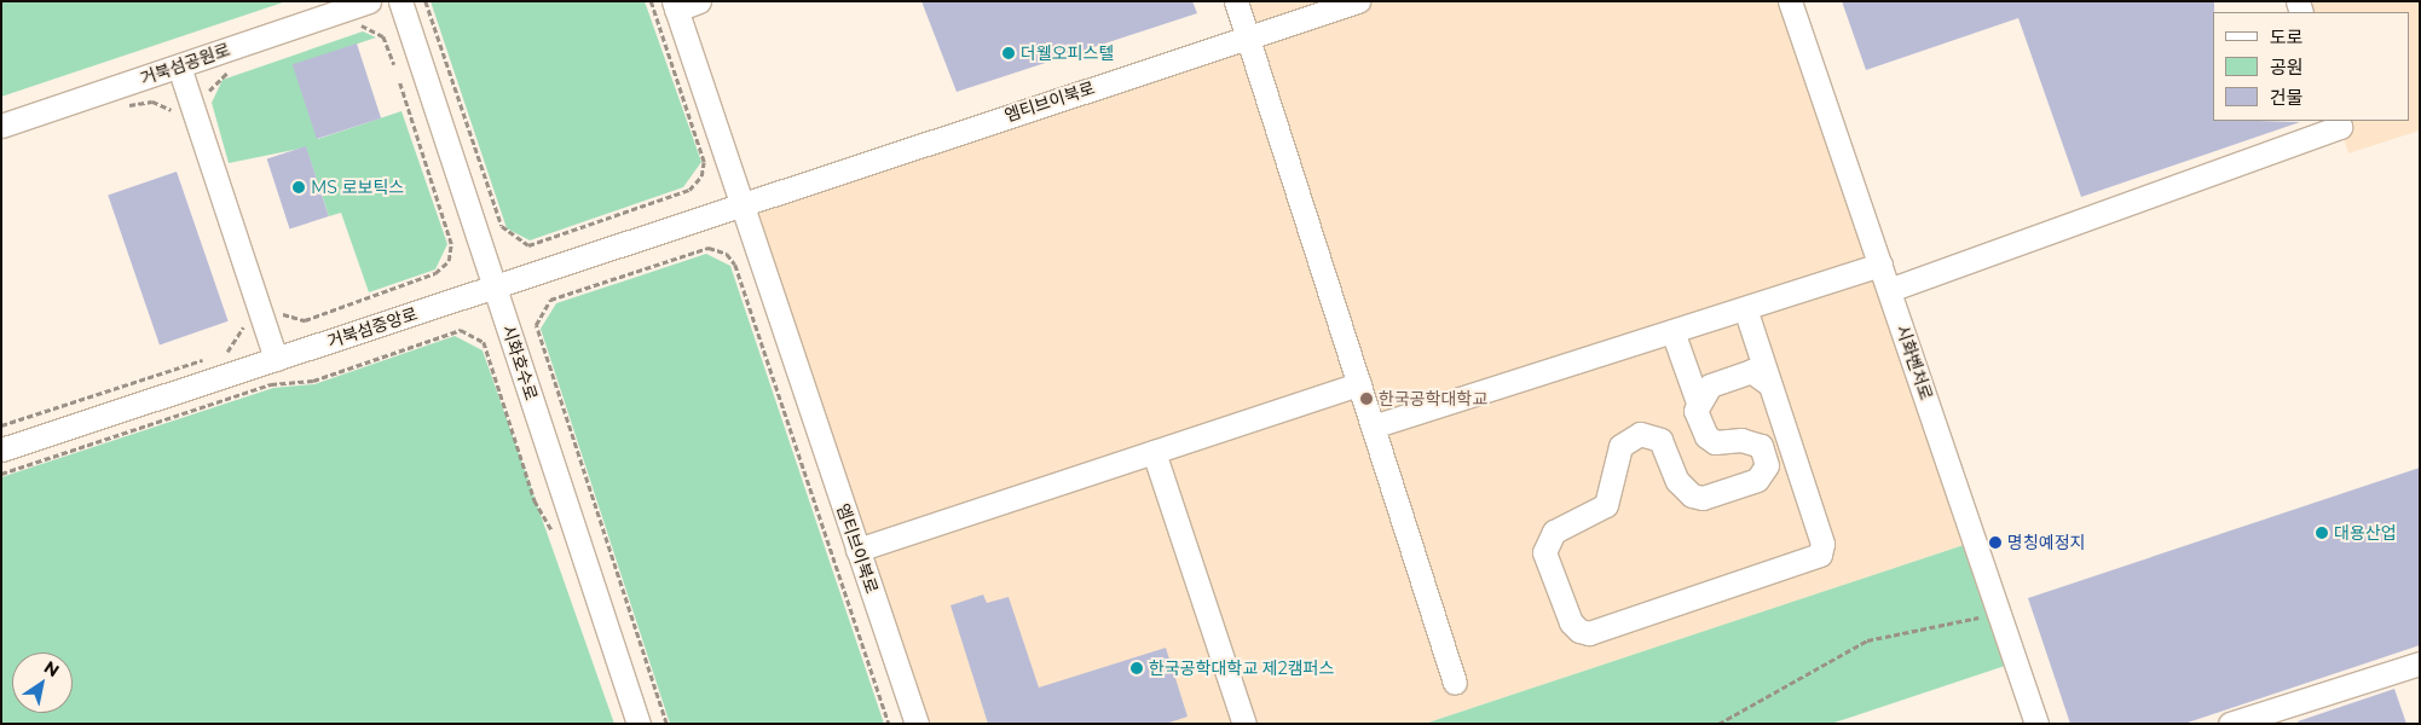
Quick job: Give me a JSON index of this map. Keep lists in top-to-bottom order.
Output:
{
  "streets": {
    "street": [
      "거북섬공원로",
      "엠티브이북로",
      "거북섬중앙로",
      "시화호수로",
      "시화벤처로"
    ]
  },
  "crossings": [
    ["엠티브이북로", "거북섬중앙로"],
    ["거북섬중앙로", "시화호수로"]
  ],
  "places": [
    "더웰오피스텔",
    "MS 로보틱스",
    "한국공학대학교",
    "대용산업",
    "명칭예정지",
    "한국공학대학교 제2캠퍼스"
  ],
  "legend": ["도로", "공원", "건물"],
  "north": "top right"
}
